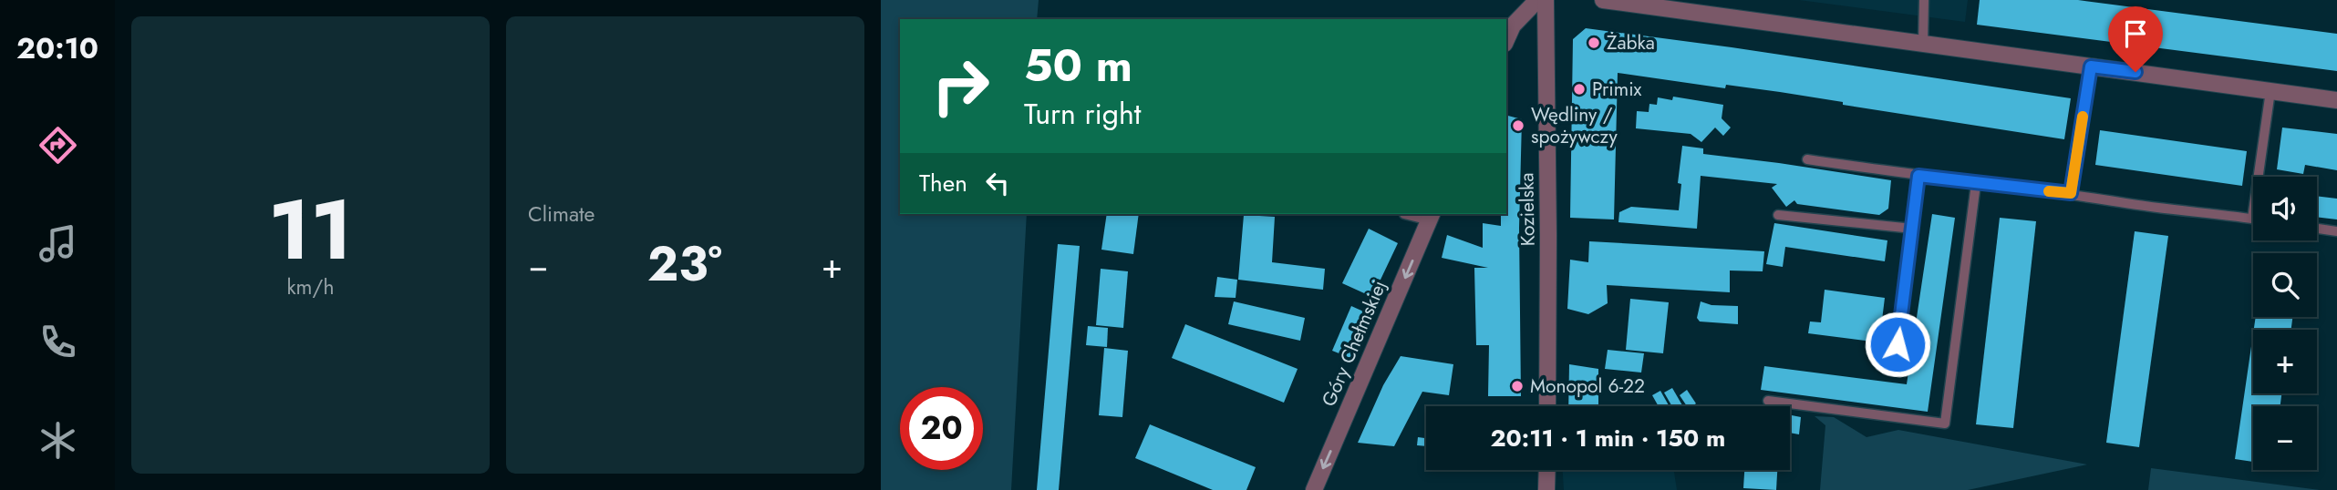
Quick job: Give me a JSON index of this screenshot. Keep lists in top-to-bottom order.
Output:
{
  "streets": {
    "street": ["Kozielska", "Góry Chełmskiej"]
  },
  "one_way": ["Góry Chełmskiej"],
  "places": [
    "Żabka",
    "Primix",
    "Wędliny / spożywczy",
    "Monopol 6-22"
  ],
  "page": {
    "tabs": "20:10",
    "tile": [
      ["11", "km/h"],
      "Climate"
    ],
    "turn": ["50 m", "Turn right"],
    "then": "Then",
    "map_buttons": ["+", "−"],
    "heat": ["−", "23°", "+"],
    "limit": "20",
    "trip": "20:11 · 1 min · 150 m"
  }
}
